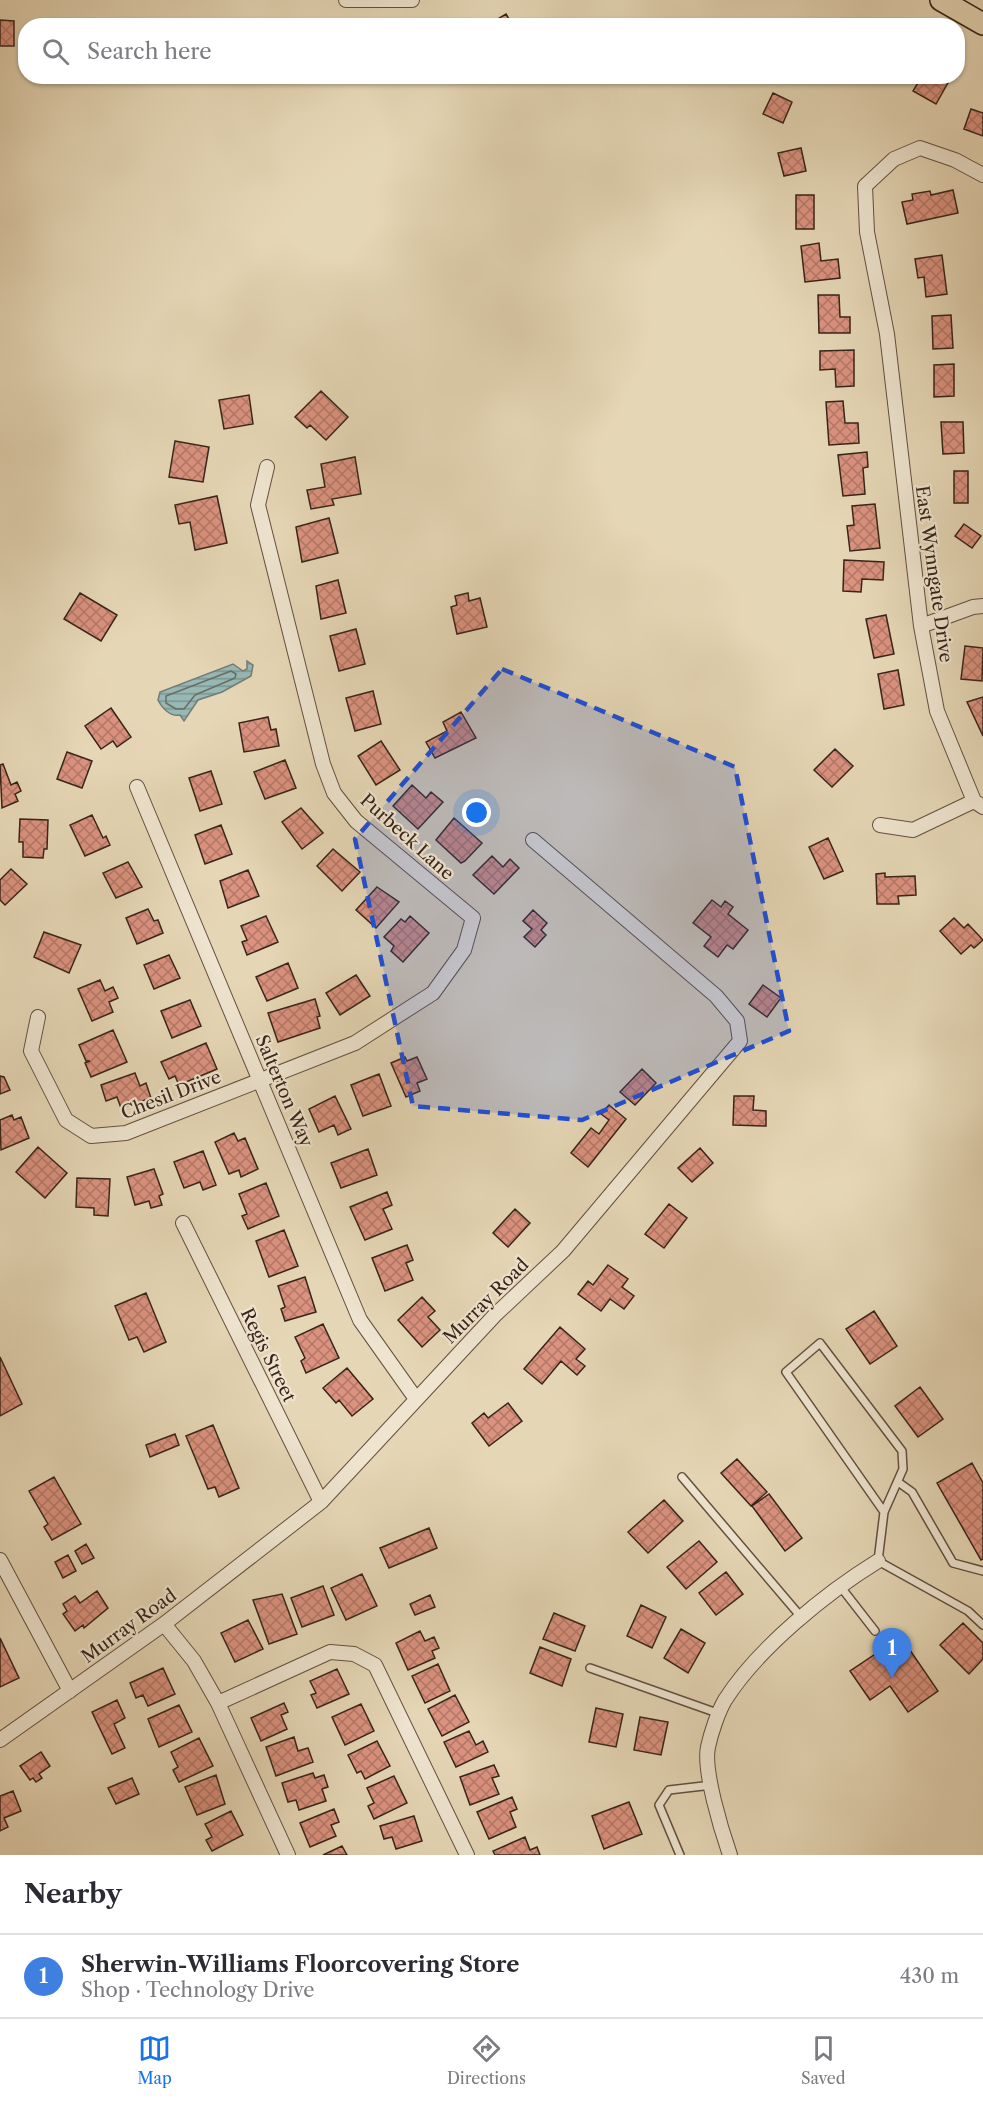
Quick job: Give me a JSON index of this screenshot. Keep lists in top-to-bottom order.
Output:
{
  "streets": {
    "street": [
      "East Wynngate Drive",
      "Purbeck Lane",
      "Salterton Way",
      "Chesil Drive",
      "Murray Road",
      "Regis Street"
    ]
  },
  "crossings": [
    ["Purbeck Lane", "Salterton Way"],
    ["Purbeck Lane", "Chesil Drive"],
    ["Salterton Way", "Chesil Drive"],
    ["Salterton Way", "Murray Road"],
    ["Murray Road", "Regis Street"]
  ],
  "page": {
    "search": "Search here",
    "pins": "1",
    "heading": "Nearby",
    "list": [
      {
        "mark": "1",
        "name": "Sherwin-Williams Floorcovering Store",
        "note": "Shop · Technology Drive",
        "value": "430 m"
      }
    ],
    "nav": ["Map", "Directions", "Saved"]
  }
}
